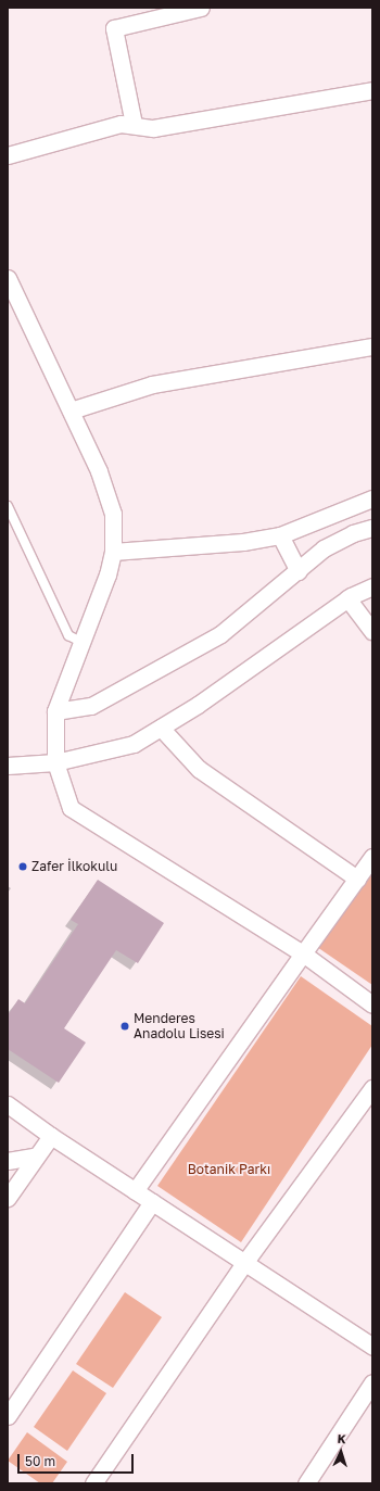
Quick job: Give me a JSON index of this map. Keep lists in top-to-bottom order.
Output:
{
  "parks": ["Botanik Parkı"],
  "places": ["Zafer İlkokulu", "Menderes Anadolu Lisesi"],
  "scale_bar": "50 m",
  "north": "top"
}
